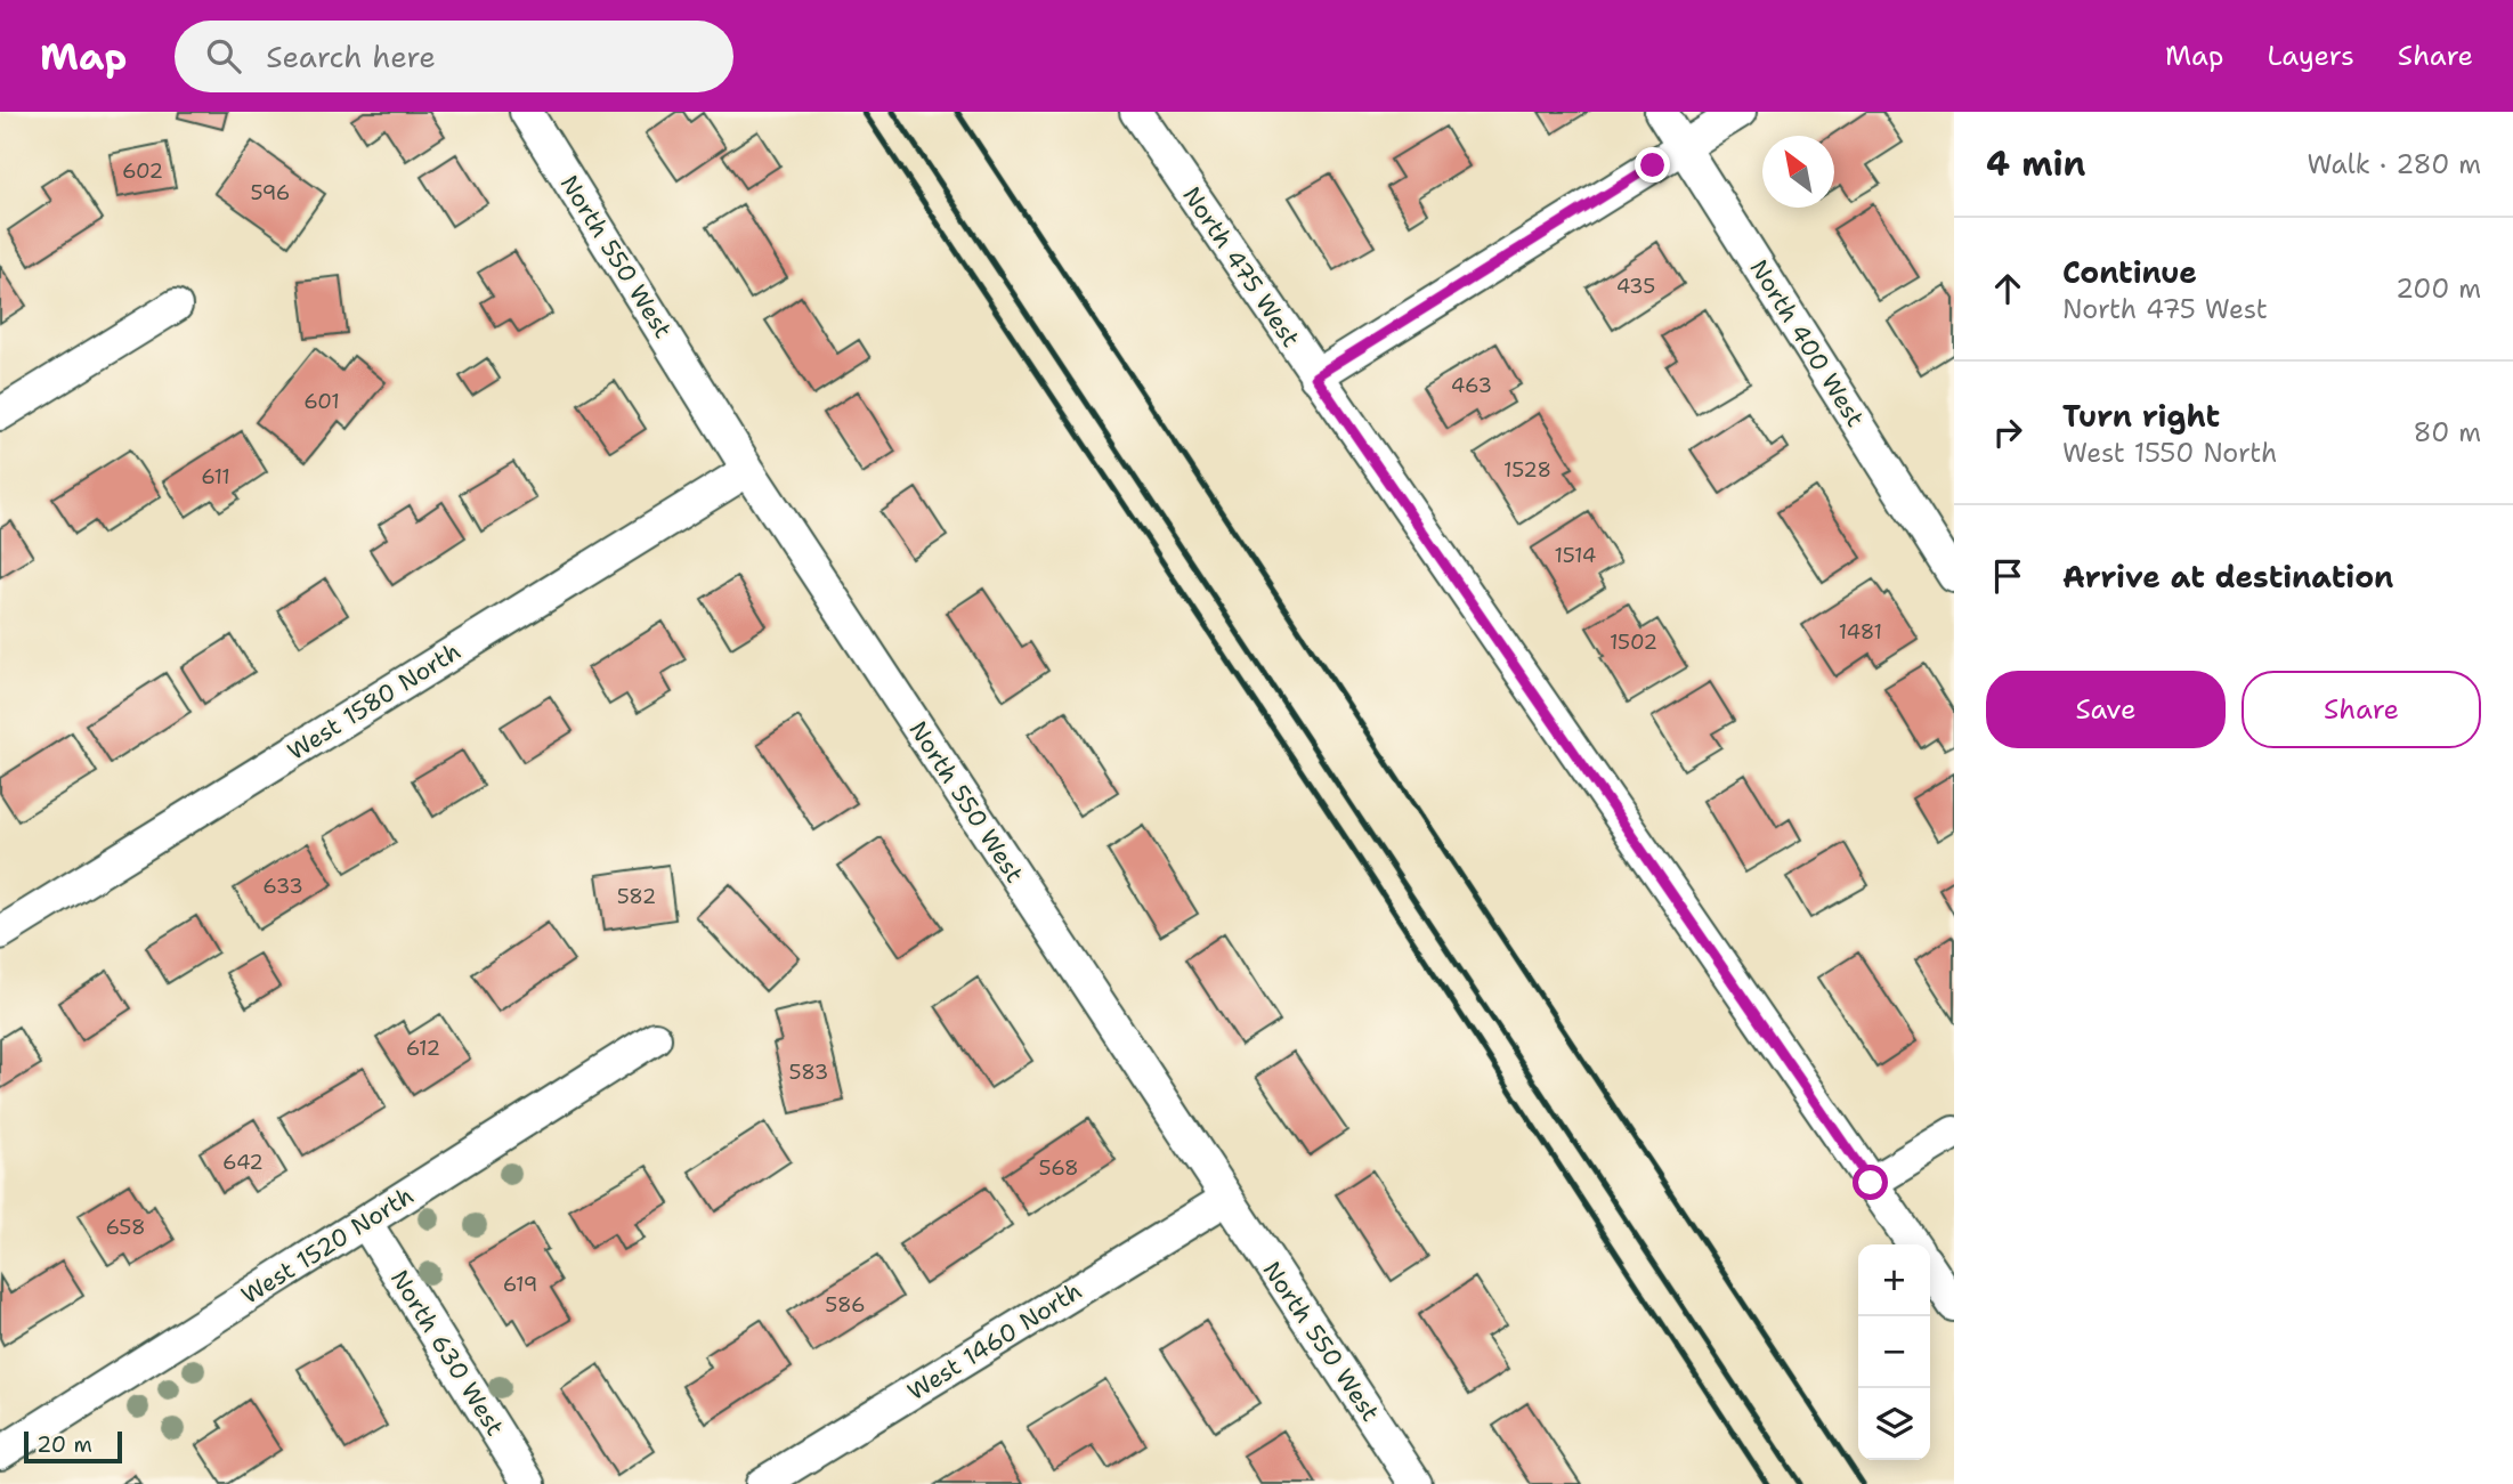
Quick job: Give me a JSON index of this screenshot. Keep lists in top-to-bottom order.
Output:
{
  "streets": {
    "street": [
      "North 550 West",
      "North 475 West",
      "North 400 West",
      "West 1580 North",
      "West 1520 North",
      "West 1460 North",
      "North 630 West"
    ]
  },
  "crossings": [
    ["North 550 West", "West 1580 North"],
    ["North 550 West", "West 1460 North"],
    ["West 1520 North", "North 630 West"]
  ],
  "house_numbers": [
    "602",
    "596",
    "435",
    "463",
    "601",
    "1528",
    "611",
    "1514",
    "1481",
    "1502",
    "633",
    "582",
    "612",
    "583",
    "642",
    "568",
    "658",
    "619",
    "586"
  ],
  "scale_bar": "20 m",
  "north": "top left",
  "page": {
    "header": "Map",
    "search": "Search here",
    "nav": ["Map", "Layers", "Share"],
    "heading": ["4 min", "Walk · 280 m"],
    "list": [
      ["Continue", "North 475 West", "200 m"],
      ["Turn right", "West 1550 North", "80 m"],
      "Arrive at destination"
    ],
    "buttons": ["Save", "Share"],
    "map_buttons": ["+", "−"],
    "scale": "20 m"
  }
}
